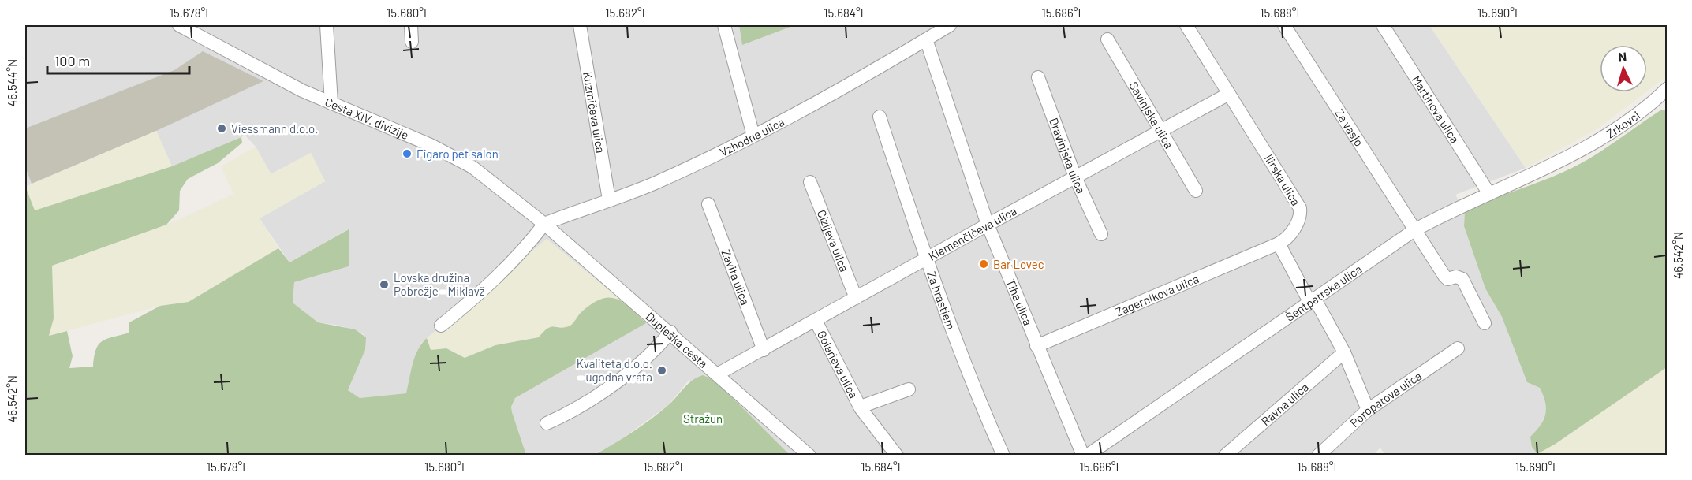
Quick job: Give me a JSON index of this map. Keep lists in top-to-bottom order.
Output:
{
  "streets": {
    "street": [
      "Martinova ulica",
      "Kuzmičeva ulica",
      "Savinjska ulica",
      "Cesta XIV. divizije",
      "Zrkovci",
      "Za vasjo",
      "Vzhodna ulica",
      "Dravinjska ulica",
      "Ilirska ulica",
      "Klemenčičeva ulica",
      "Cizljeva ulica",
      "Zavita ulica",
      "Šentpetrska ulica",
      "Zagernikova ulica",
      "Za hrastjem",
      "Tiha ulica",
      "Dupleška cesta",
      "Golarjeva ulica",
      "Poropatova ulica",
      "Ravna ulica"
    ]
  },
  "crossings": [
    ["Martinova ulica", "Šentpetrska ulica"],
    ["Kuzmičeva ulica", "Vzhodna ulica"],
    ["Savinjska ulica", "Klemenčičeva ulica"],
    ["Cesta XIV. divizije", "Vzhodna ulica"],
    ["Cesta XIV. divizije", "Dupleška cesta"],
    ["Zrkovci", "Šentpetrska ulica"],
    ["Za vasjo", "Šentpetrska ulica"],
    ["Vzhodna ulica", "Tiha ulica"],
    ["Vzhodna ulica", "Dupleška cesta"],
    ["Dravinjska ulica", "Klemenčičeva ulica"],
    ["Ilirska ulica", "Klemenčičeva ulica"],
    ["Ilirska ulica", "Zagernikova ulica"],
    ["Klemenčičeva ulica", "Cizljeva ulica"],
    ["Klemenčičeva ulica", "Zavita ulica"],
    ["Klemenčičeva ulica", "Za hrastjem"],
    ["Klemenčičeva ulica", "Tiha ulica"],
    ["Klemenčičeva ulica", "Dupleška cesta"],
    ["Klemenčičeva ulica", "Golarjeva ulica"],
    ["Zagernikova ulica", "Tiha ulica"]
  ],
  "parks": ["Stražun"],
  "places": [
    "Viessmann d.o.o.",
    "Figaro pet salon",
    "Bar Lovec",
    "Lovska družina Pobrežje - Miklavž",
    "Kvaliteta d.o.o. - ugodna vrata"
  ],
  "scale_bar": "100 m",
  "north": "top",
  "coordinates": [
    "15.678°E",
    "15.680°E",
    "15.682°E",
    "15.684°E",
    "15.686°E",
    "15.688°E",
    "15.690°E",
    "46.544°N",
    "46.542°N"
  ]
}
